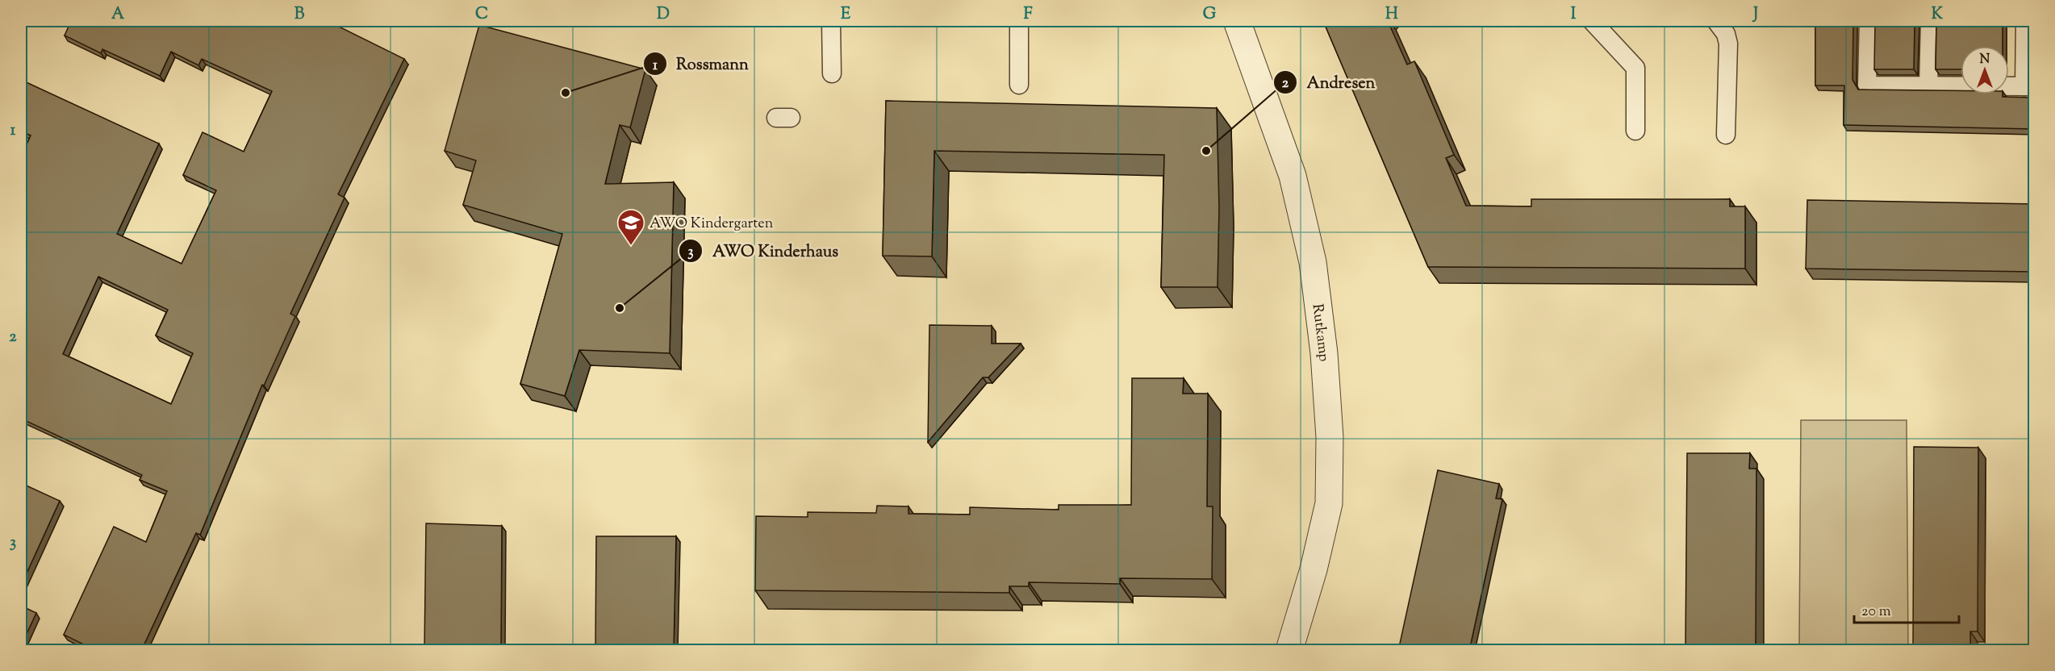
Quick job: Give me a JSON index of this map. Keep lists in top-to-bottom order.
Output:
{
  "streets": {
    "street": ["Rutkamp"]
  },
  "places": {
    "other": ["Rossmann", "Andresen", "AWO Kinderhaus"],
    "school or university": ["AWO Kindergarten"]
  },
  "scale_bar": "20 m",
  "north": "top",
  "grid": {
    "columns": [
      "A",
      "B",
      "C",
      "D",
      "E",
      "F",
      "G",
      "H",
      "I",
      "J",
      "K"
    ],
    "rows": ["1", "2", "3"]
  }
}
